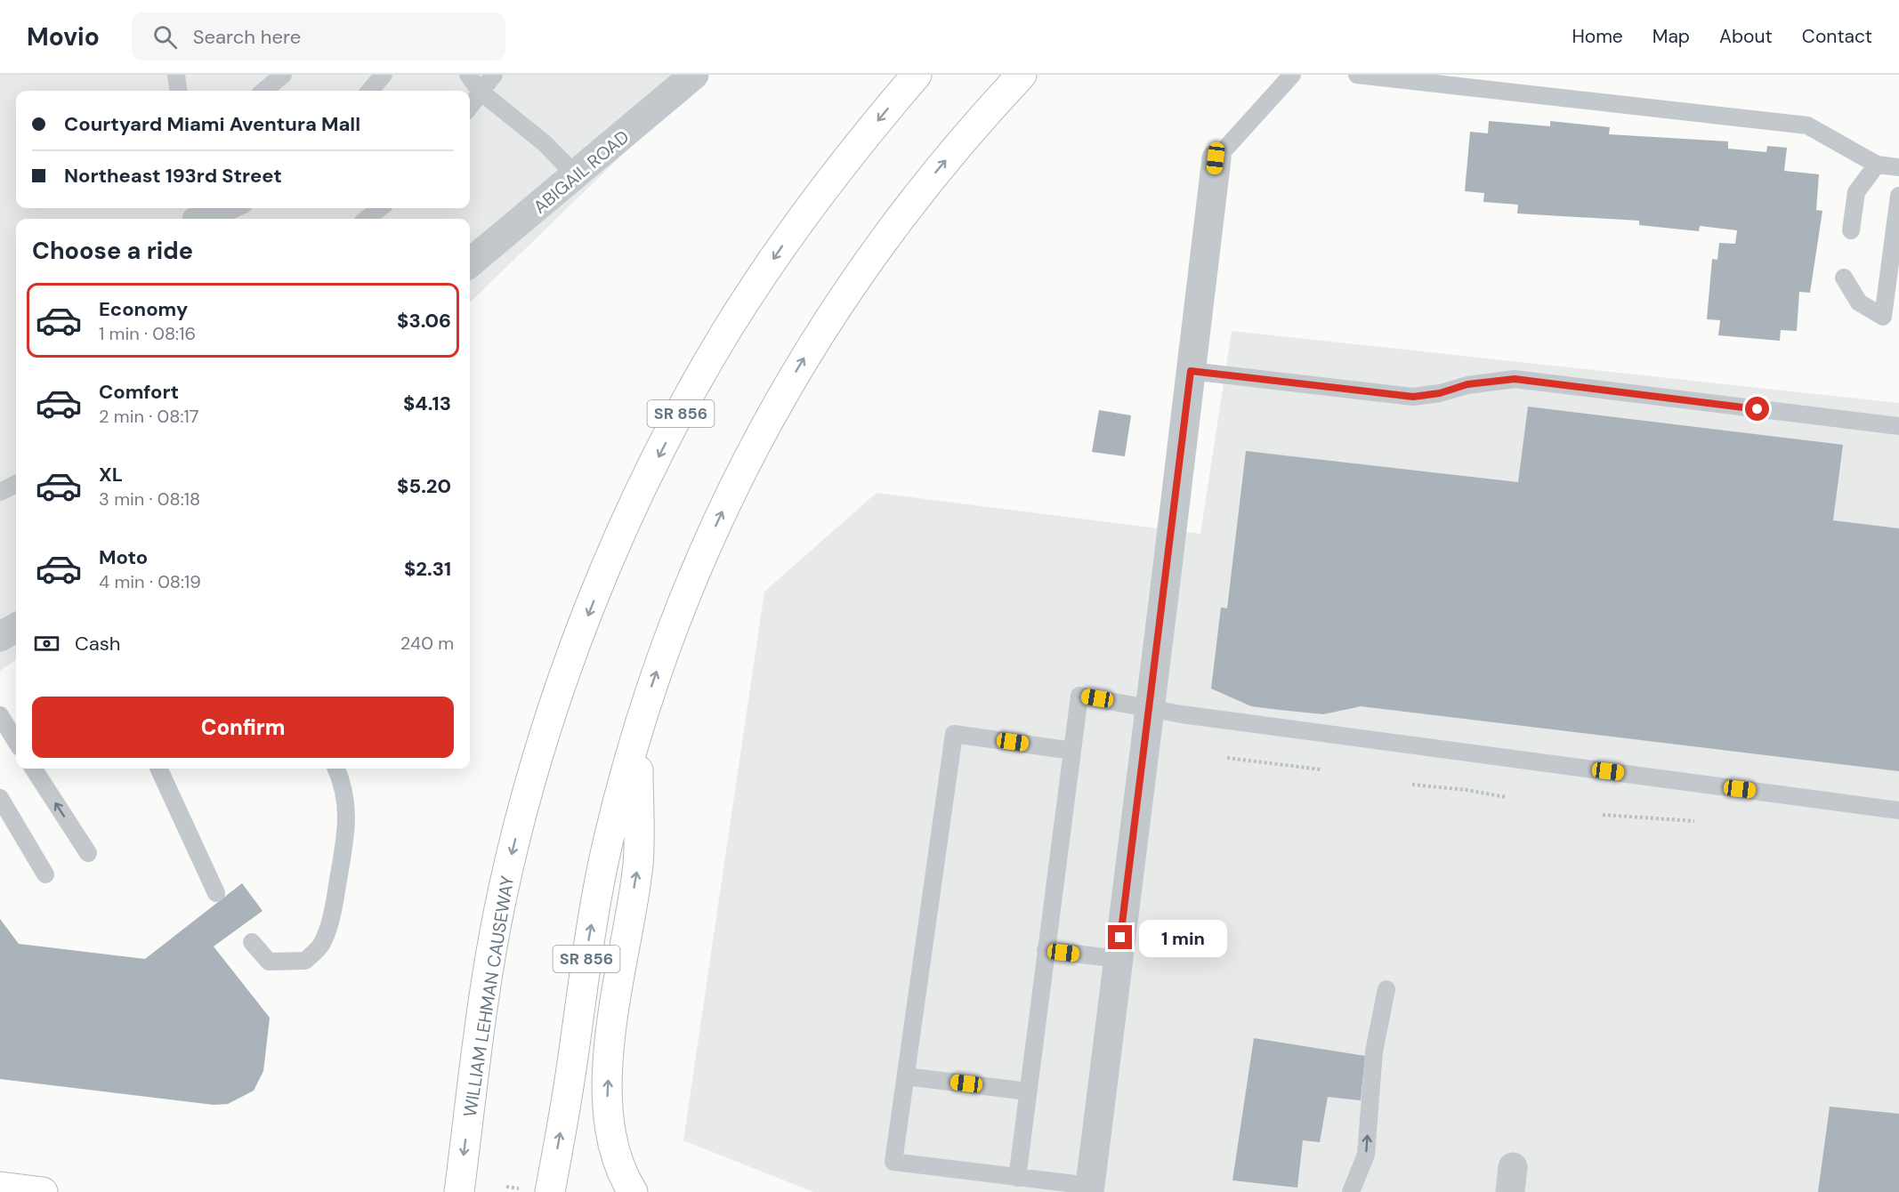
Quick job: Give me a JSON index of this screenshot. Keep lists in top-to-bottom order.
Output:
{
  "streets": {
    "main road": ["SR 856", "WILLIAM LEHMAN CAUSEWAY"],
    "street": ["ABIGAIL ROAD"]
  },
  "page": {
    "header": "Movio",
    "search": "Search here",
    "nav": [
      "Home",
      "Map",
      "About",
      "Contact"
    ],
    "banner": ["Courtyard Miami Aventura Mall", "Northeast 193rd Street"],
    "heading": "Choose a ride",
    "list": [
      {
        "name": "Economy",
        "note": "1 min · 08:16",
        "value": "$3.06"
      },
      {
        "name": "Comfort",
        "note": "2 min · 08:17",
        "value": "$4.13"
      },
      {
        "name": "XL",
        "note": "3 min · 08:18",
        "value": "$5.20"
      },
      {
        "name": "Moto",
        "note": "4 min · 08:19",
        "value": "$2.31"
      }
    ],
    "pay": ["Cash", "240 m"],
    "buttons": "Confirm",
    "bubble": "1 min"
  }
}
